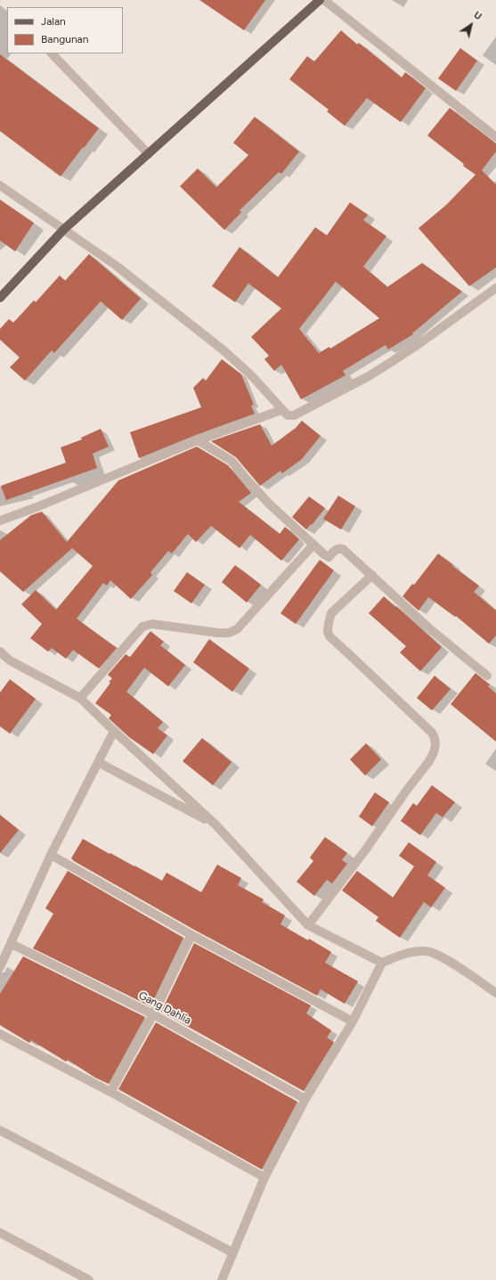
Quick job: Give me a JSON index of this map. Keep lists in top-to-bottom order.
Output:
{
  "streets": {
    "street": ["Gang Dahlia"]
  },
  "legend": ["Jalan", "Bangunan"],
  "north": "top right"
}
